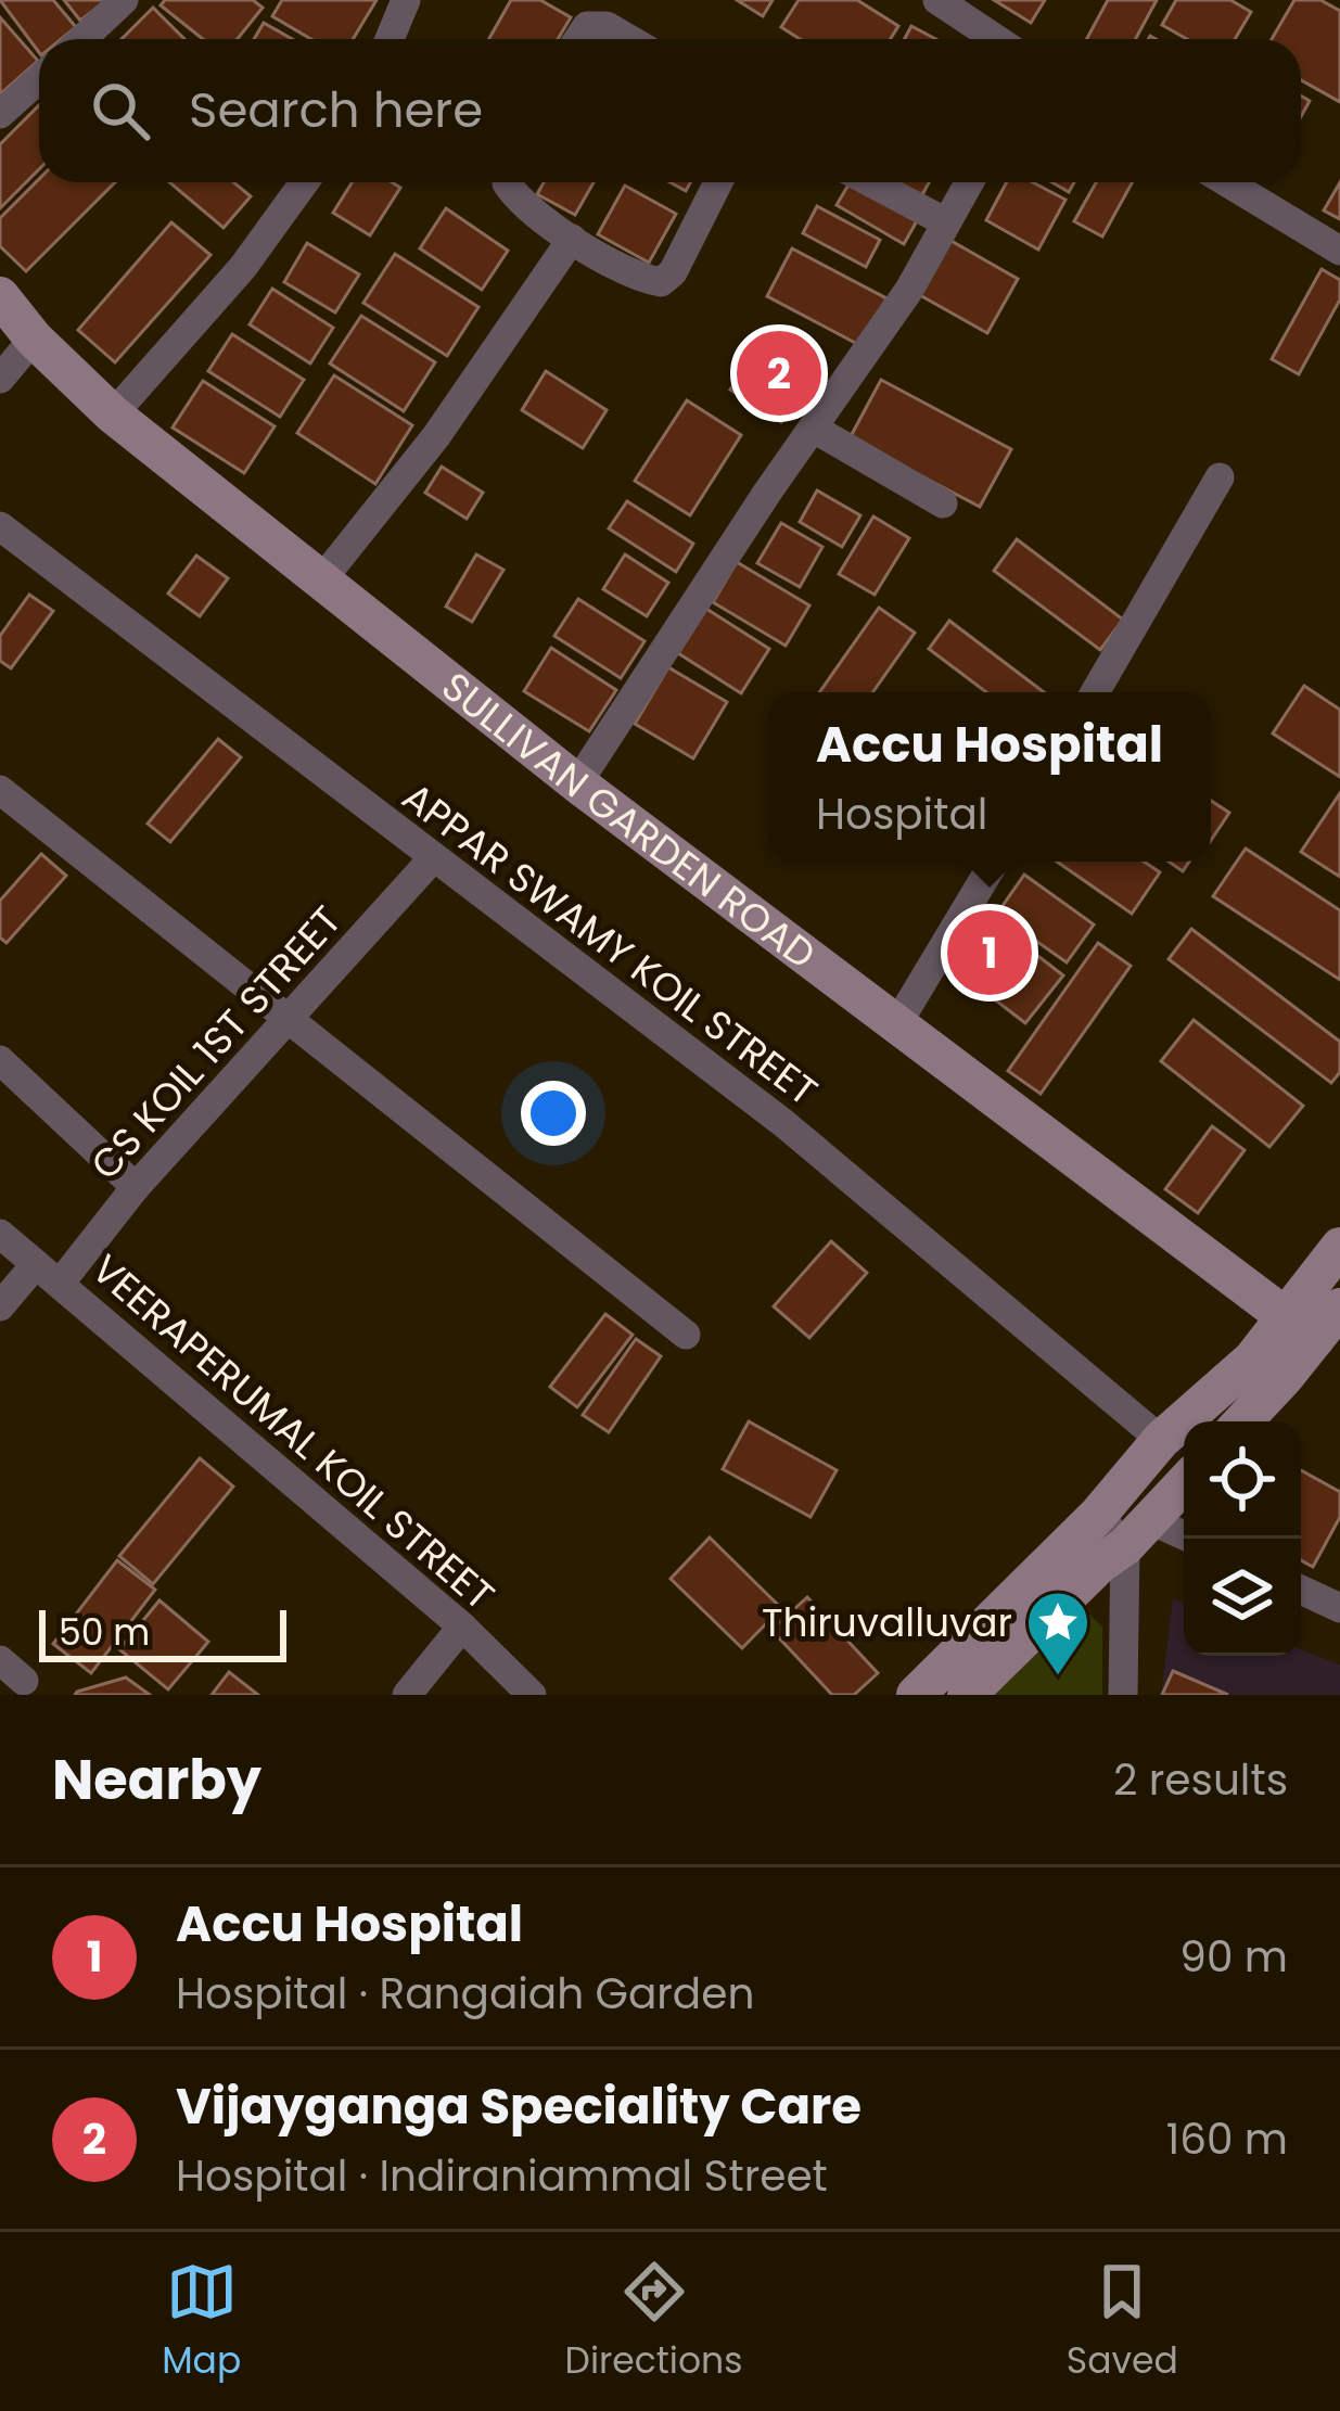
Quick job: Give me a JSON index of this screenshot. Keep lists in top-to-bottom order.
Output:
{
  "streets": {
    "main road": ["SULLIVAN GARDEN ROAD"],
    "street": ["APPAR SWAMY KOIL STREET", "CS KOIL 1ST STREET", "VEERAPERUMAL KOIL STREET"]
  },
  "crossings": [
    ["APPAR SWAMY KOIL STREET", "CS KOIL 1ST STREET"],
    ["CS KOIL 1ST STREET", "VEERAPERUMAL KOIL STREET"]
  ],
  "places": {
    "place": ["Thiruvalluvar"]
  },
  "scale_bar": "50 m",
  "page": {
    "search": "Search here",
    "pins": ["2", "1"],
    "popup": ["Accu Hospital", "Hospital"],
    "scale": "50 m",
    "heading": ["Nearby", "2 results"],
    "list": [
      {
        "mark": "1",
        "name": "Accu Hospital",
        "note": "Hospital · Rangaiah Garden",
        "value": "90 m"
      },
      {
        "mark": "2",
        "name": "Vijayganga Speciality Care",
        "note": "Hospital · Indiraniammal Street",
        "value": "160 m"
      }
    ],
    "nav": ["Map", "Directions", "Saved"]
  }
}
